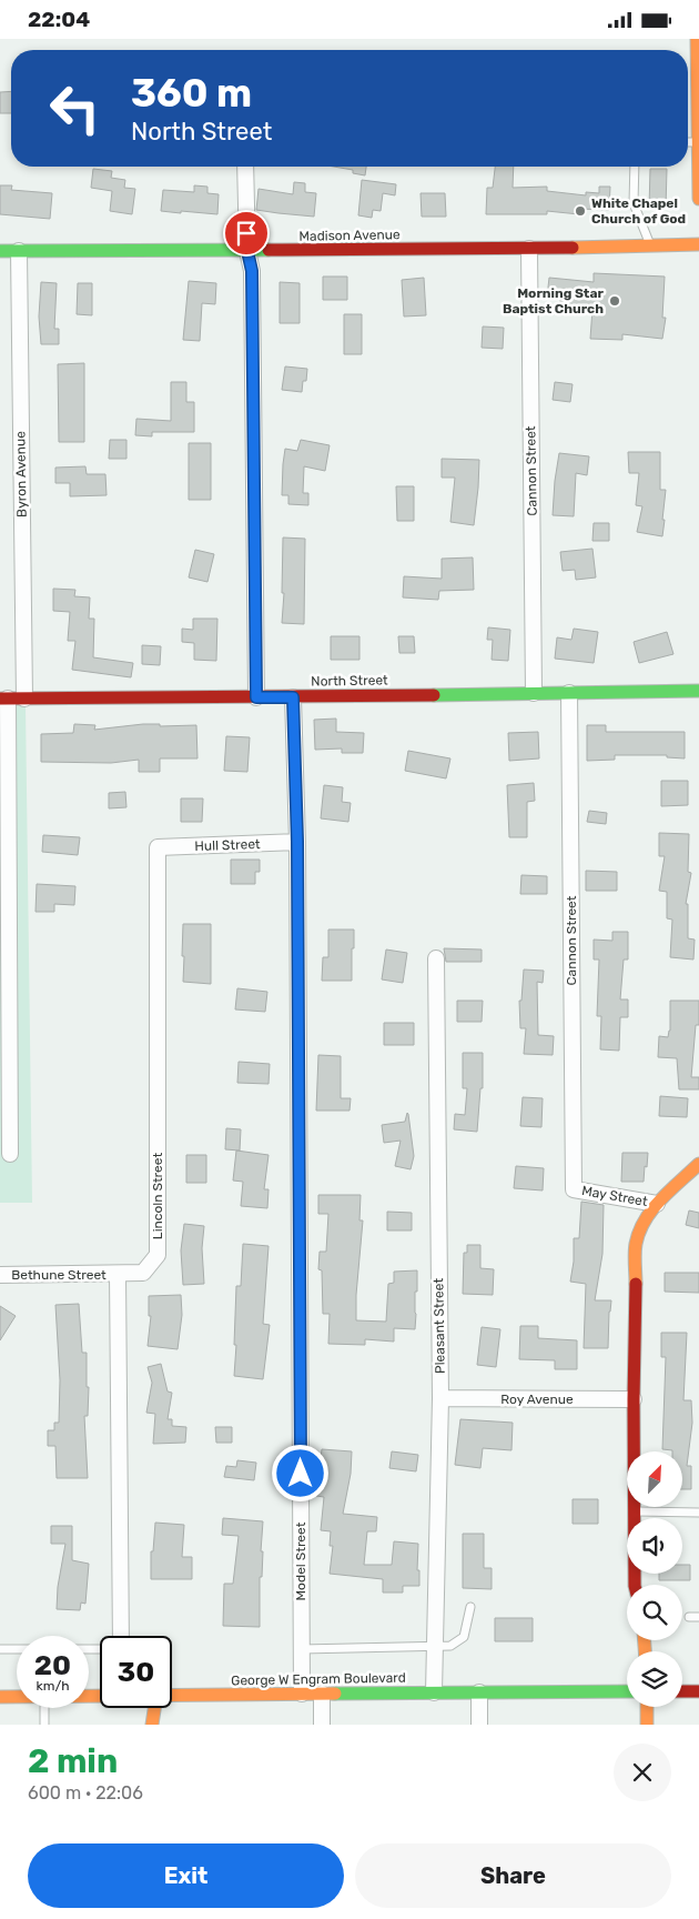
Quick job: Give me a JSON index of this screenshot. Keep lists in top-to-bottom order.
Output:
{
  "streets": {
    "street": [
      "Madison Avenue",
      "Cannon Street",
      "Byron Avenue",
      "North Street",
      "Hull Street",
      "Lincoln Street",
      "May Street",
      "Bethune Street",
      "Pleasant Street",
      "Roy Avenue",
      "Model Street",
      "George W Engram Boulevard"
    ]
  },
  "crossings": [
    ["Madison Avenue", "Cannon Street"],
    ["Madison Avenue", "Byron Avenue"],
    ["Cannon Street", "North Street"],
    ["Cannon Street", "May Street"],
    ["Byron Avenue", "North Street"],
    ["North Street", "Model Street"],
    ["Hull Street", "Lincoln Street"],
    ["Hull Street", "Model Street"],
    ["Lincoln Street", "Bethune Street"],
    ["Pleasant Street", "Roy Avenue"],
    ["Pleasant Street", "George W Engram Boulevard"],
    ["Model Street", "George W Engram Boulevard"]
  ],
  "places": ["White Chapel Church of God", "Morning Star Baptist Church"],
  "north": "top right",
  "page": {
    "status": "22:04",
    "turn": ["360 m", "North Street"],
    "speed": "20 km/h",
    "limit": "30",
    "heading": ["2 min", "600 m · 22:06"],
    "buttons": ["Exit", "Share"]
  }
}
